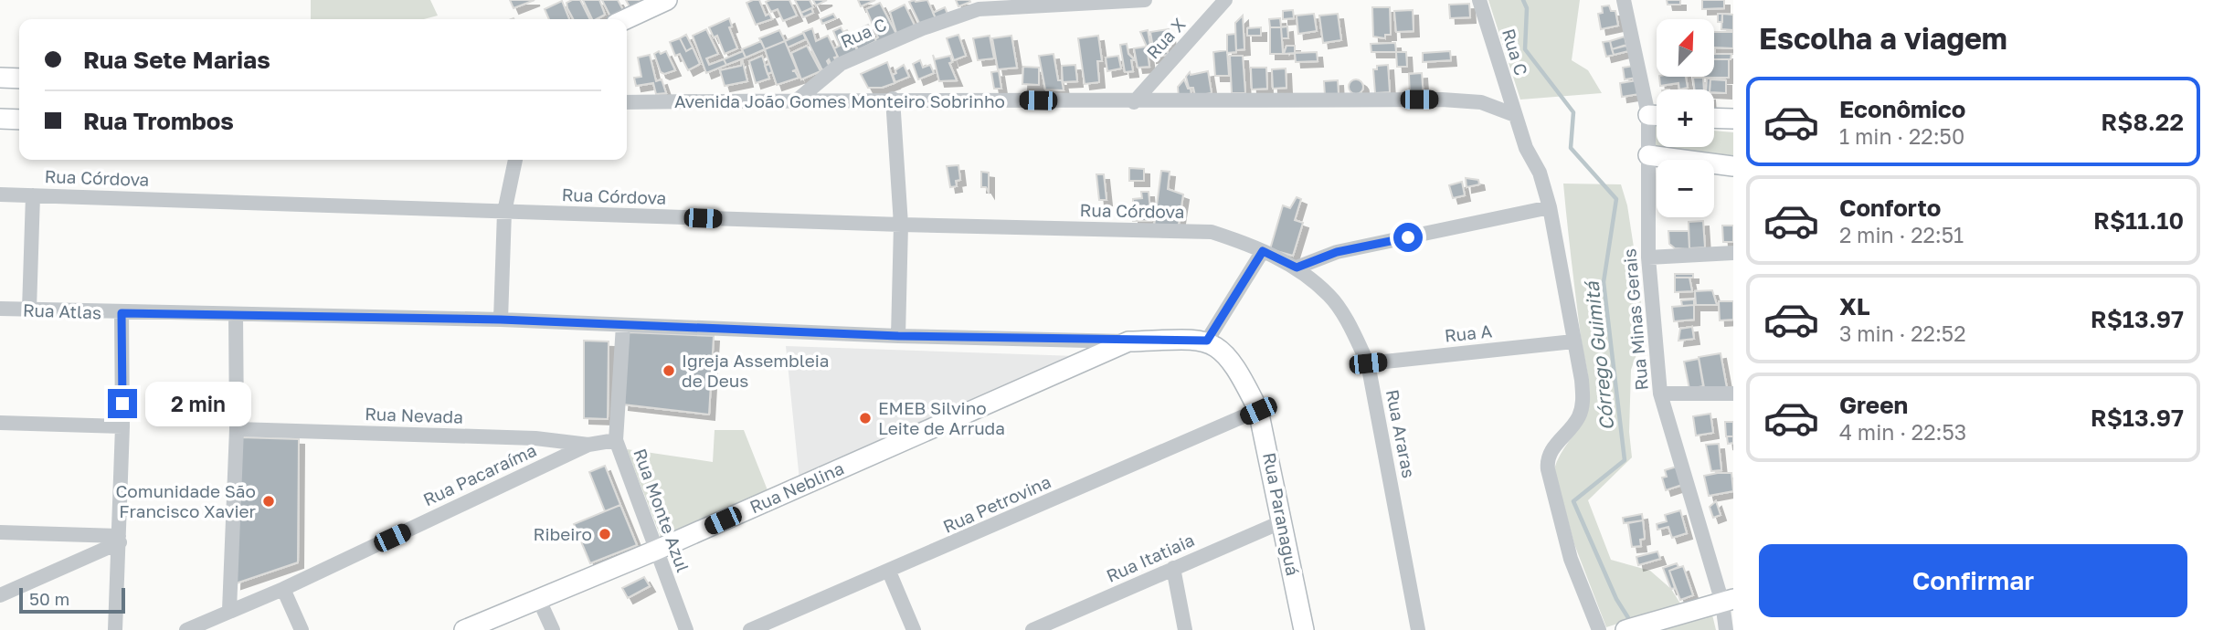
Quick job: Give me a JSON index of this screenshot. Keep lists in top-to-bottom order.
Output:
{
  "streets": {
    "street": [
      "Rua C",
      "Rua X",
      "Avenida João Gomes Monteiro Sobrinho",
      "Rua Córdova",
      "Rua Atlas",
      "Rua Minas Gerais",
      "Rua A",
      "Rua Nevada",
      "Rua Araras",
      "Rua Pacaraíma",
      "Rua Neblina",
      "Rua Petrovina",
      "Rua Monte Azul",
      "Rua Paranaguá",
      "Rua Itatiaia"
    ]
  },
  "crossings": [
    ["Rua C", "Avenida João Gomes Monteiro Sobrinho"],
    ["Rua C", "Rua A"],
    ["Rua X", "Avenida João Gomes Monteiro Sobrinho"],
    ["Rua Córdova", "Rua Araras"],
    ["Rua Atlas", "Rua Neblina"],
    ["Rua Atlas", "Rua Monte Azul"],
    ["Rua Atlas", "Rua Paranaguá"],
    ["Rua A", "Rua Araras"],
    ["Rua Nevada", "Rua Pacaraíma"],
    ["Rua Pacaraíma", "Rua Monte Azul"],
    ["Rua Neblina", "Rua Monte Azul"],
    ["Rua Petrovina", "Rua Paranaguá"],
    ["Rua Paranaguá", "Rua Itatiaia"]
  ],
  "water": ["Córrego Guimitá"],
  "places": [
    "Igreja Assembleia de Deus",
    "EMEB Silvino Leite de Arruda",
    "Comunidade São Francisco Xavier",
    "Ribeiro"
  ],
  "scale_bar": "50 m",
  "north": "top right",
  "page": {
    "heading": "Escolha a viagem",
    "map_buttons": ["+", "−"],
    "banner": ["Rua Sete Marias", "Rua Trombos"],
    "list": [
      {
        "name": "Econômico",
        "note": "1 min · 22:50",
        "value": "R$8.22"
      },
      {
        "name": "Conforto",
        "note": "2 min · 22:51",
        "value": "R$11.10"
      },
      {
        "name": "XL",
        "note": "3 min · 22:52",
        "value": "R$13.97"
      },
      {
        "name": "Green",
        "note": "4 min · 22:53",
        "value": "R$13.97"
      }
    ],
    "bubble": "2 min",
    "buttons": "Confirmar",
    "scale": "50 m"
  }
}
